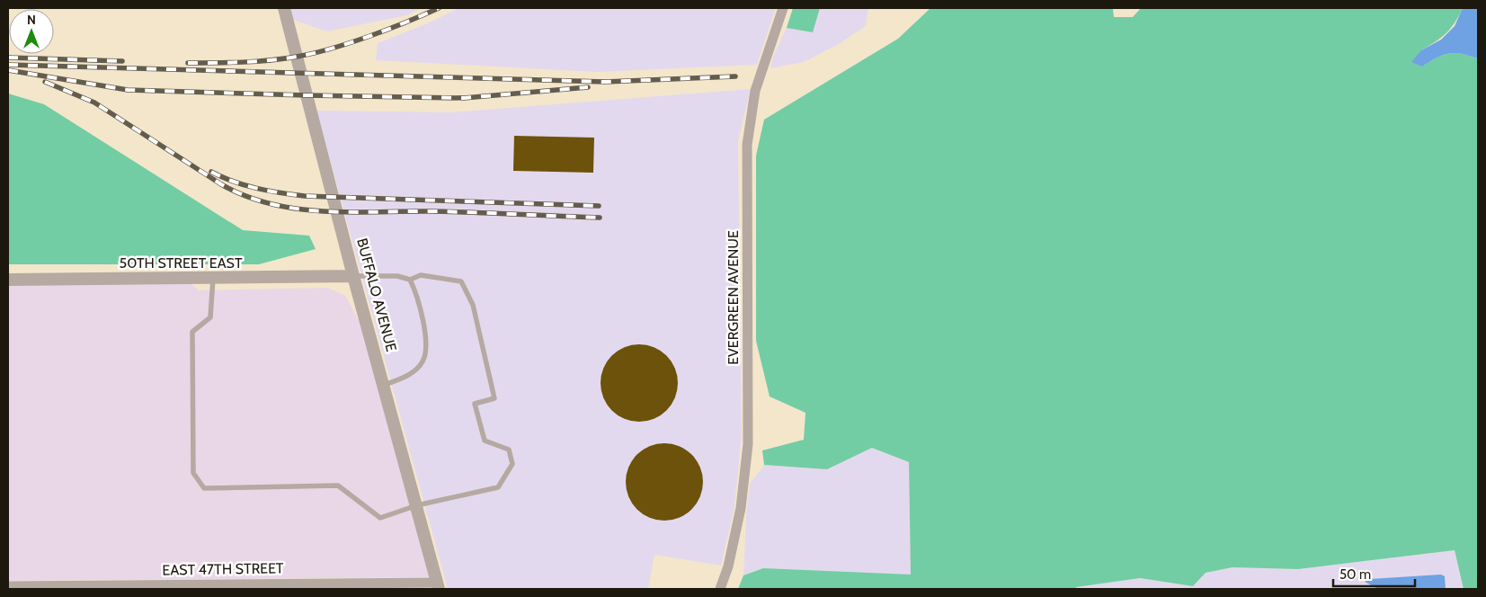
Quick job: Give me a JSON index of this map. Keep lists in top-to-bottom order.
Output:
{
  "streets": {
    "street": [
      "50TH STREET EAST",
      "BUFFALO AVENUE",
      "EVERGREEN AVENUE",
      "EAST 47TH STREET"
    ]
  },
  "crossings": [
    ["50TH STREET EAST", "BUFFALO AVENUE"],
    ["BUFFALO AVENUE", "EAST 47TH STREET"]
  ],
  "scale_bar": "50 m",
  "north": "top"
}
